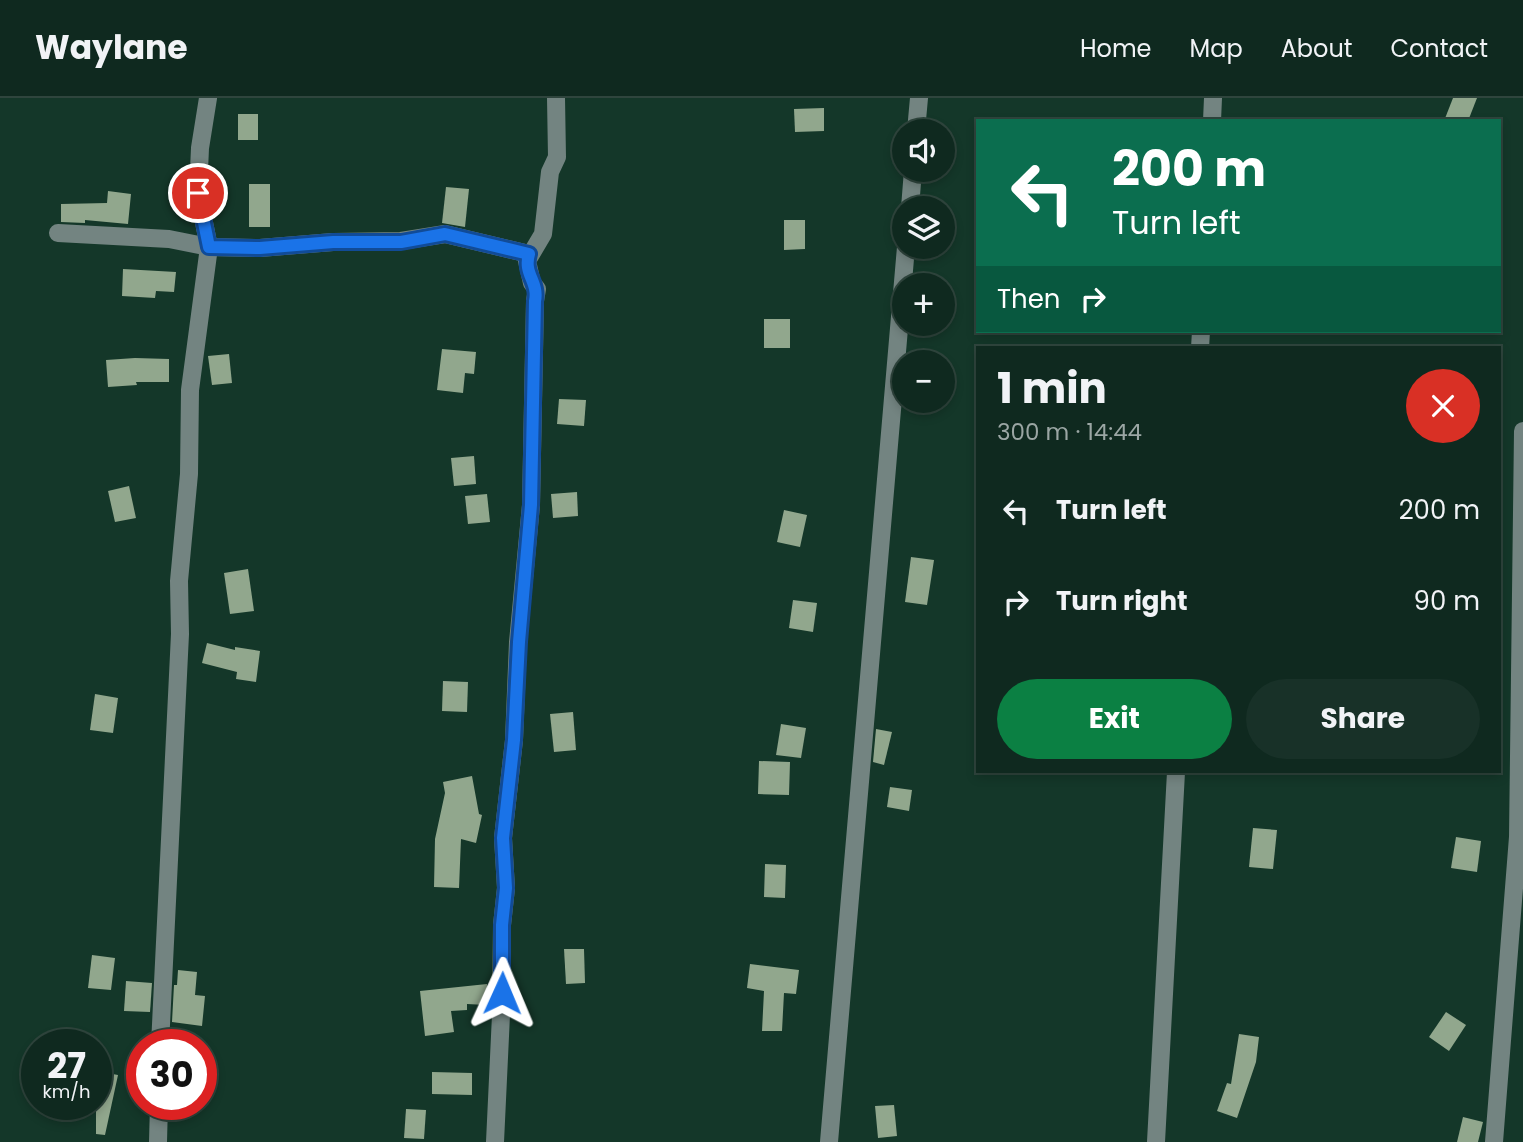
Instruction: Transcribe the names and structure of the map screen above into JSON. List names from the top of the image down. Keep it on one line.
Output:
{"page":{"header":"Waylane","nav":["Home","Map","About","Contact"],"map_buttons":["+","−"],"turn":["200 m","Turn left"],"then":"Then","heading":["1 min","300 m · 14:44"],"list":[{"name":"Turn left","value":"200 m"},{"name":"Turn right","value":"90 m"}],"buttons":["Exit","Share"],"speed":"27 km/h","limit":"30"}}
